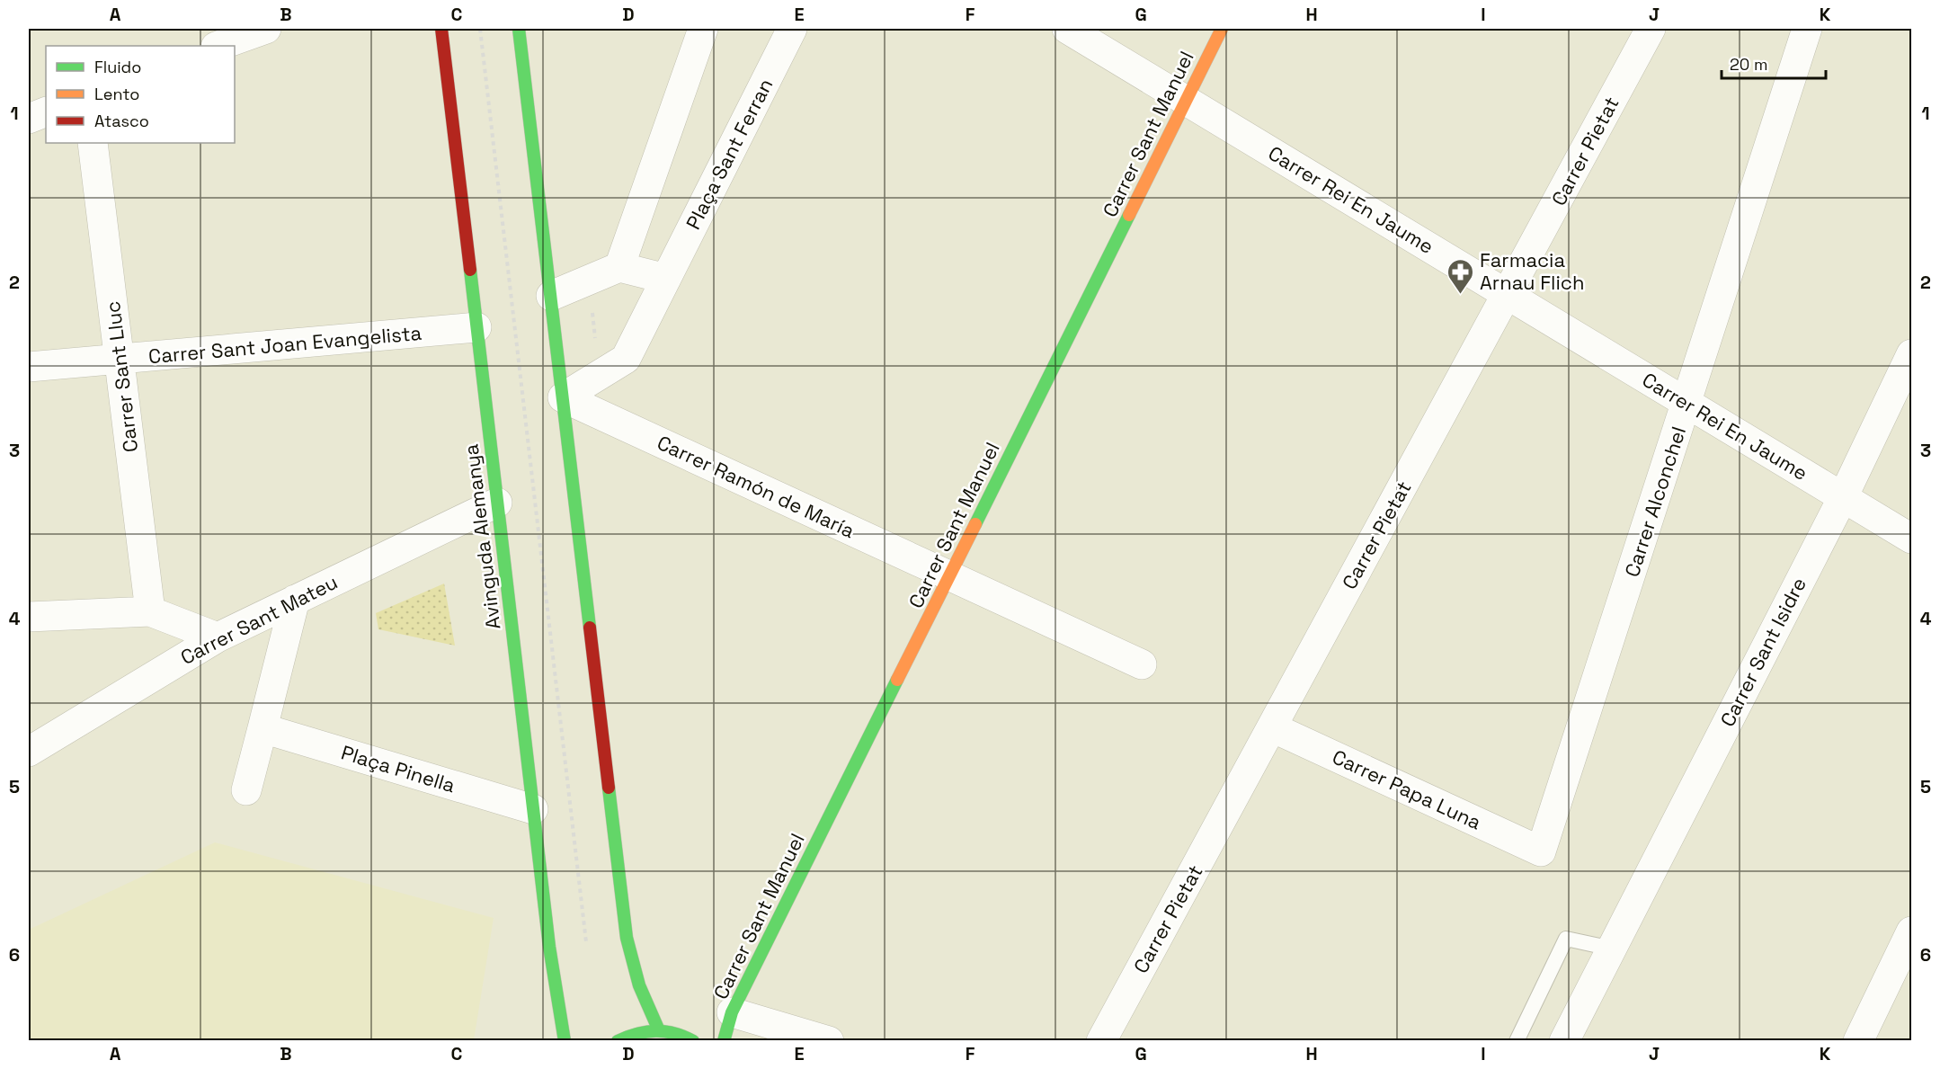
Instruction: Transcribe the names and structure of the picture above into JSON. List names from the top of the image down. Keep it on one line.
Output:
{"streets":{"main road":["Carrer Sant Manuel","Avinguda Alemanya"],"street":["Carrer Pietat","Plaça Sant Ferran","Carrer Rei En Jaume","Carrer Sant Joan Evangelista","Carrer Sant Lluc","Carrer Ramón de María","Carrer Alconchel","Carrer Sant Mateu","Carrer Sant Isidre","Plaça Pinella","Carrer Papa Luna"]},"crossings":[["Carrer Sant Manuel","Carrer Rei En Jaume"],["Carrer Sant Manuel","Carrer Ramón de María"],["Carrer Pietat","Carrer Rei En Jaume"],["Carrer Pietat","Carrer Papa Luna"],["Carrer Rei En Jaume","Carrer Alconchel"],["Carrer Rei En Jaume","Carrer Sant Isidre"],["Carrer Sant Joan Evangelista","Carrer Sant Lluc"],["Carrer Sant Joan Evangelista","Avinguda Alemanya"],["Carrer Alconchel","Carrer Papa Luna"],["Avinguda Alemanya","Carrer Sant Mateu"],["Avinguda Alemanya","Plaça Pinella"]],"places":{"pharmacy":["Farmacia Arnau Flich"]},"legend":["Fluido","Lento","Atasco"],"scale_bar":"20 m","grid":{"columns":["A","B","C","D","E","F","G","H","I","J","K"],"rows":["1","2","3","4","5","6"]}}
